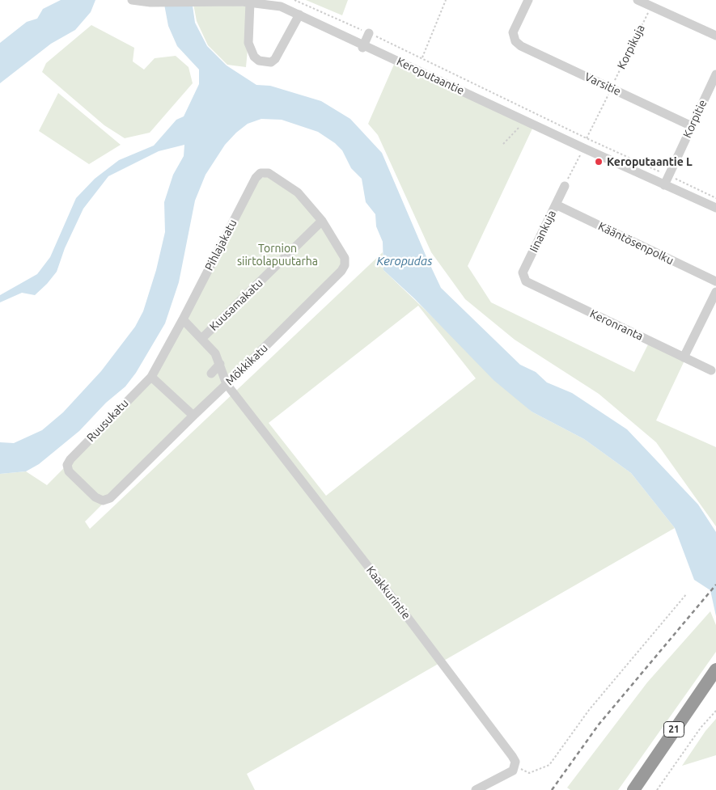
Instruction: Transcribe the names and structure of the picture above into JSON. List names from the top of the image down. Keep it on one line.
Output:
{"streets":{"highway":["21"],"street":["Keroputaantie","Varsitie","Korpitie","Iinankuja","Kääntösenpolku","Pihlajakatu","Kuusamakatu","Keronranta","Mökkikatu","Ruusukatu","Kaakkurintie"],"path":["Korpikuja"]},"crossings":[["Korpikuja","Keroputaantie"],["Korpikuja","Varsitie"],["Korpikuja","Iinankuja"],["Keroputaantie","Korpitie"],["Varsitie","Korpitie"],["Iinankuja","Kääntösenpolku"],["Iinankuja","Keronranta"],["Pihlajakatu","Kuusamakatu"],["Pihlajakatu","Mökkikatu"],["Kuusamakatu","Mökkikatu"],["Mökkikatu","Ruusukatu"],["Mökkikatu","Kaakkurintie"]],"water":["Keropudas"],"parks":["Tornion siirtolapuutarha"],"places":["Keroputaantie L"]}
